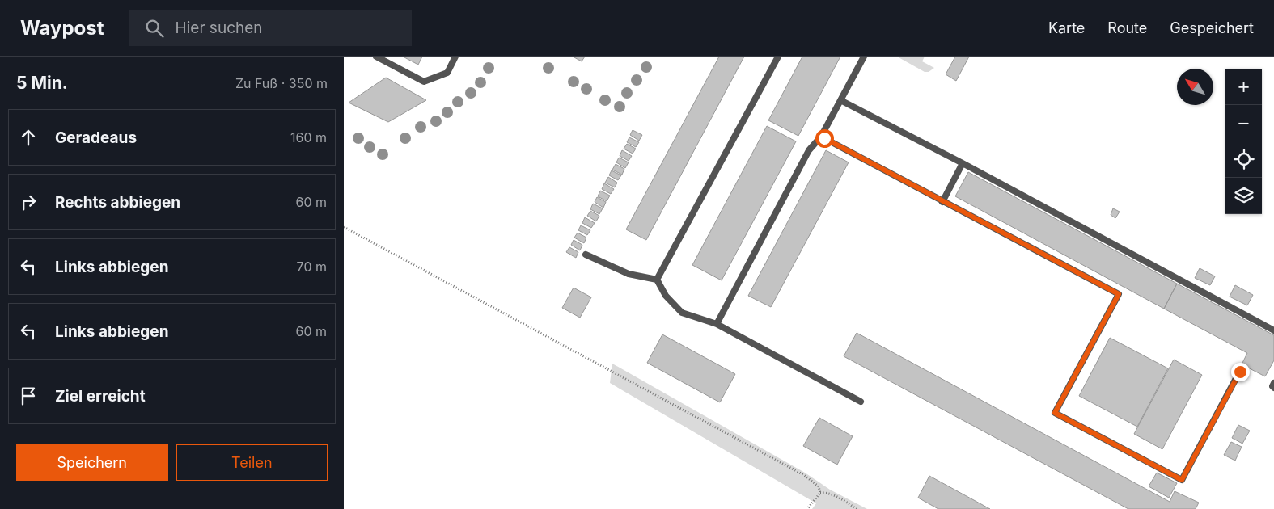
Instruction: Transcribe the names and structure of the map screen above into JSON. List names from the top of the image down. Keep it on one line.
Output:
{"north":"top left","page":{"header":"Waypost","search":"Hier suchen","nav":["Karte","Route","Gespeichert"],"heading":["5 Min.","Zu Fuß · 350 m"],"map_buttons":["+","−"],"list":[["Geradeaus","160 m"],["Rechts abbiegen","60 m"],["Links abbiegen","70 m"],["Links abbiegen","60 m"],"Ziel erreicht"],"buttons":["Speichern","Teilen"]}}
